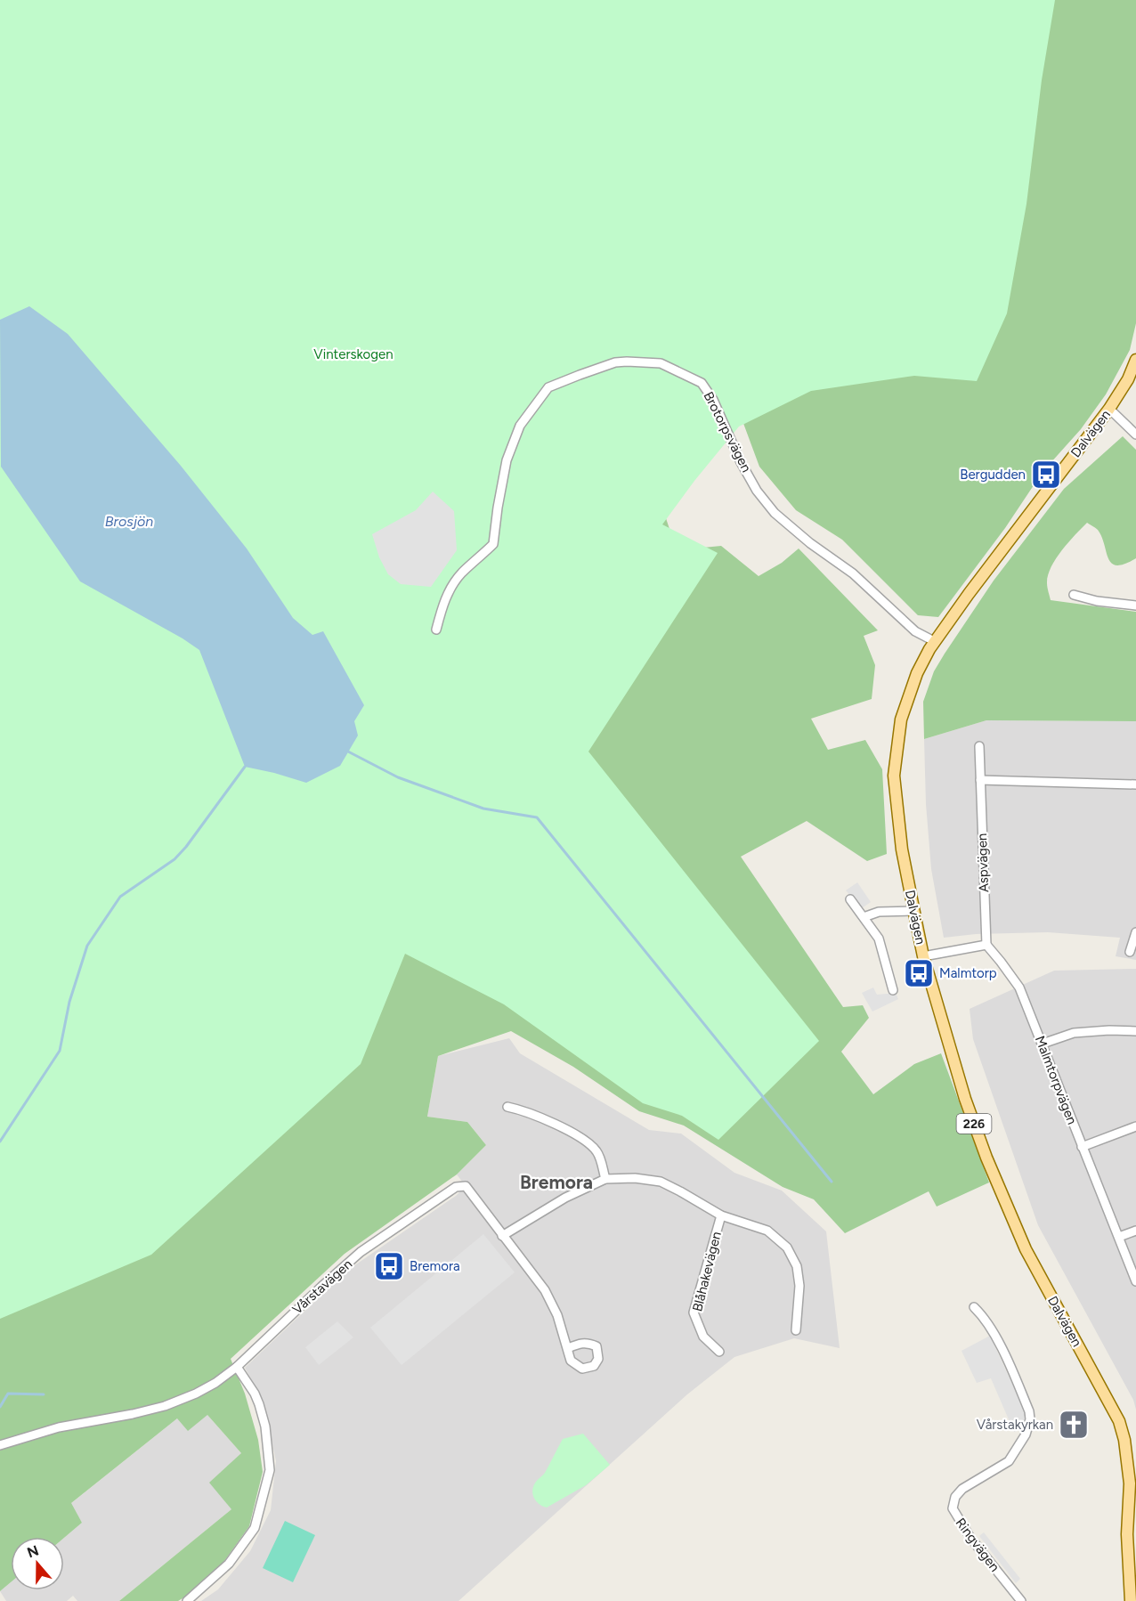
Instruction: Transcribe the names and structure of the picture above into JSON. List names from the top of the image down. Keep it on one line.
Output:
{"streets":{"main road":["Dalvägen","226"],"street":["Brotorpsvägen","Aspvägen","Malmtorpvägen","Blåhakevägen","Vårstavägen","Ringvägen"]},"crossings":[["Brotorpsvägen","Dalvägen"],["Aspvägen","Malmtorpvägen"]],"districts":["Bremora"],"water":["Brosjön"],"parks":["Vinterskogen"],"places":{"bus stop":["Bergudden","Malmtorp","Bremora"],"church":["Vårstakyrkan"]},"north":"top"}
